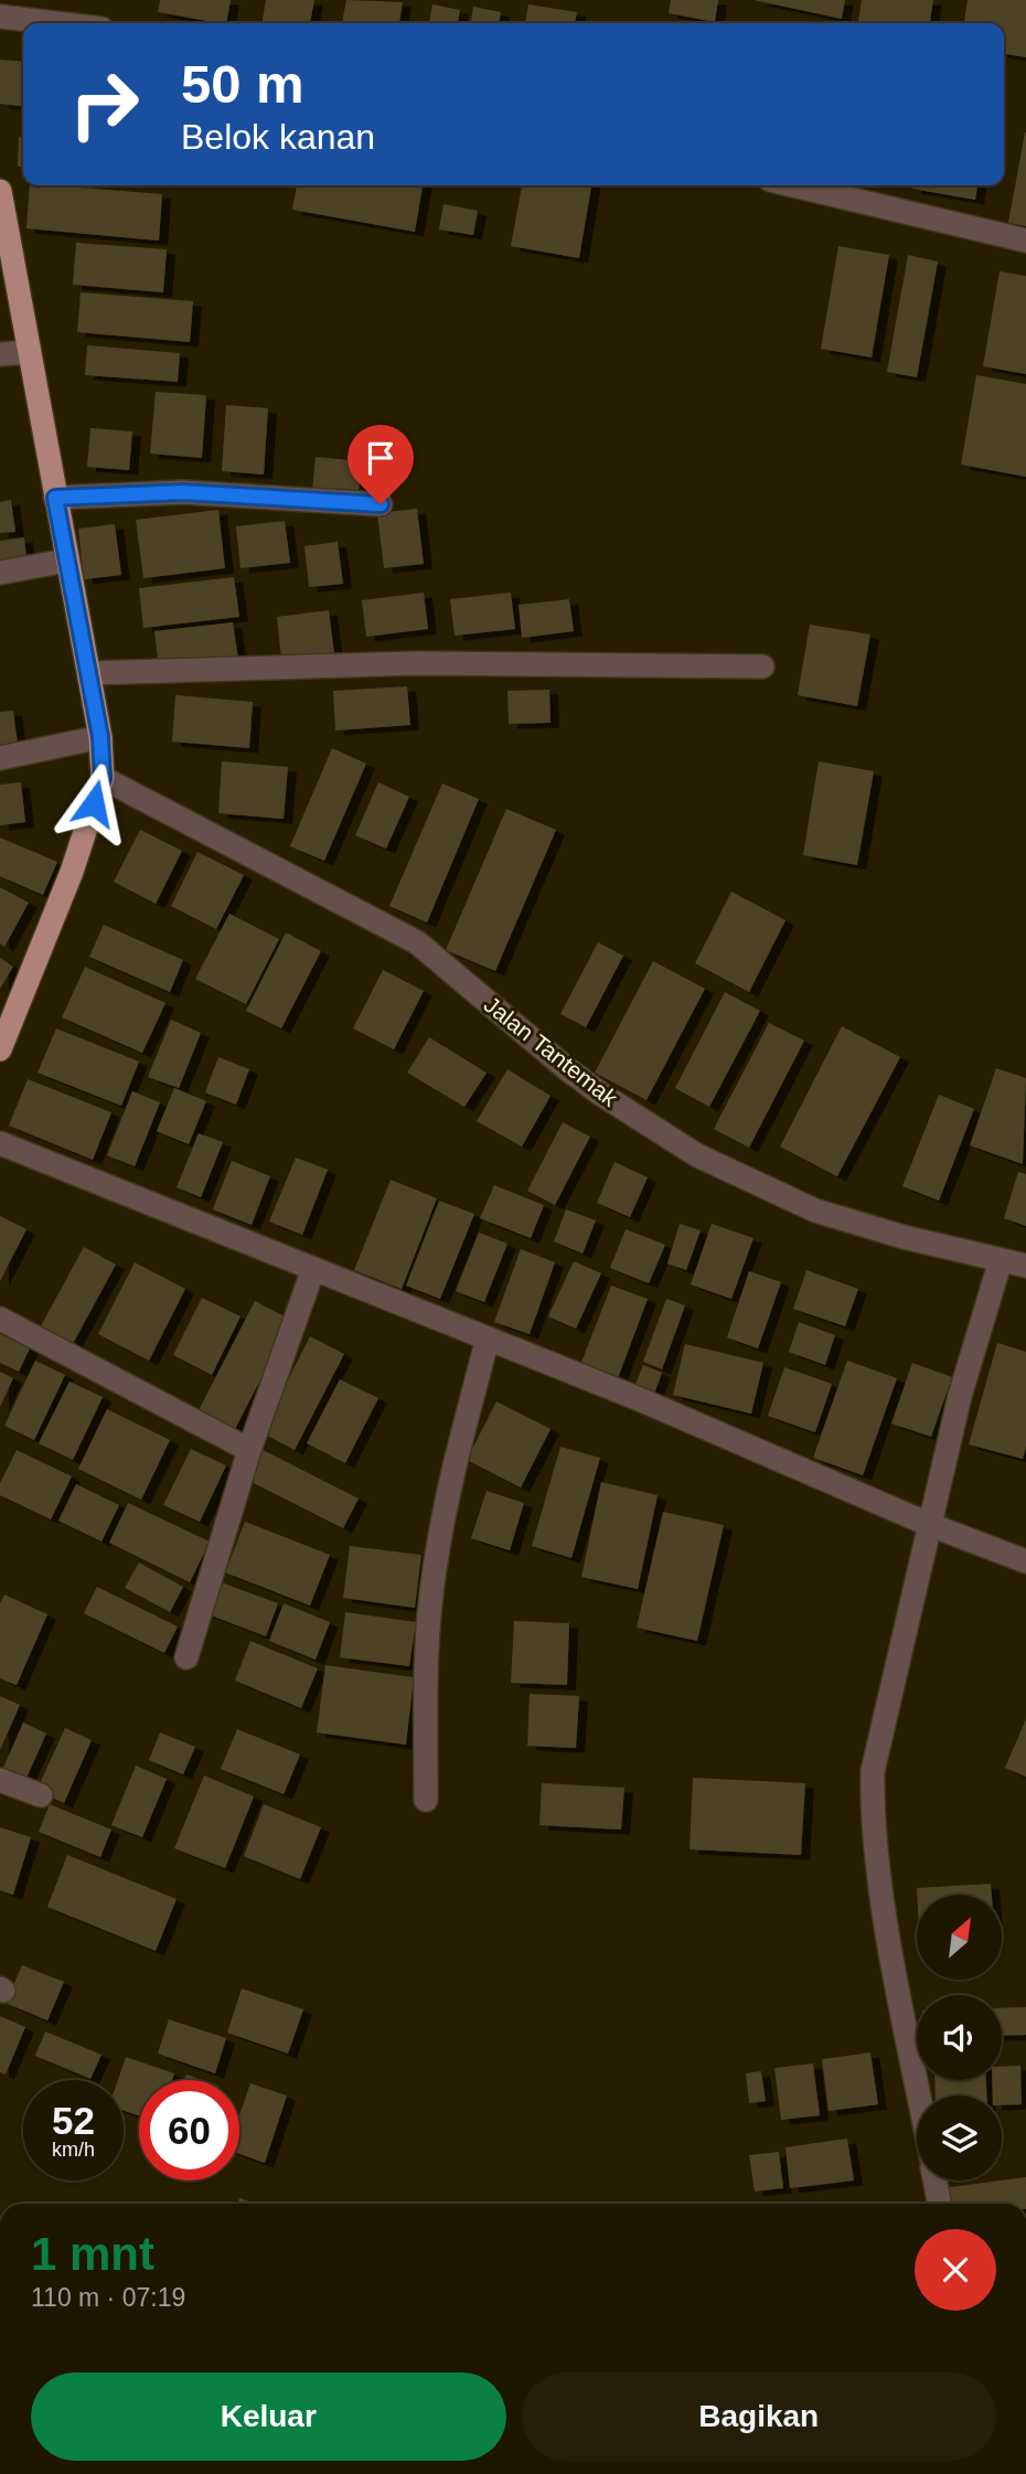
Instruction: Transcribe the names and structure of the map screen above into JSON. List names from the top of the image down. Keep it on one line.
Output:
{"streets":{"street":["Jalan Tantemak"]},"north":"top right","page":{"turn":["50 m","Belok kanan"],"speed":"52 km/h","limit":"60","heading":["1 mnt","110 m · 07:19"],"buttons":["Keluar","Bagikan"]}}
